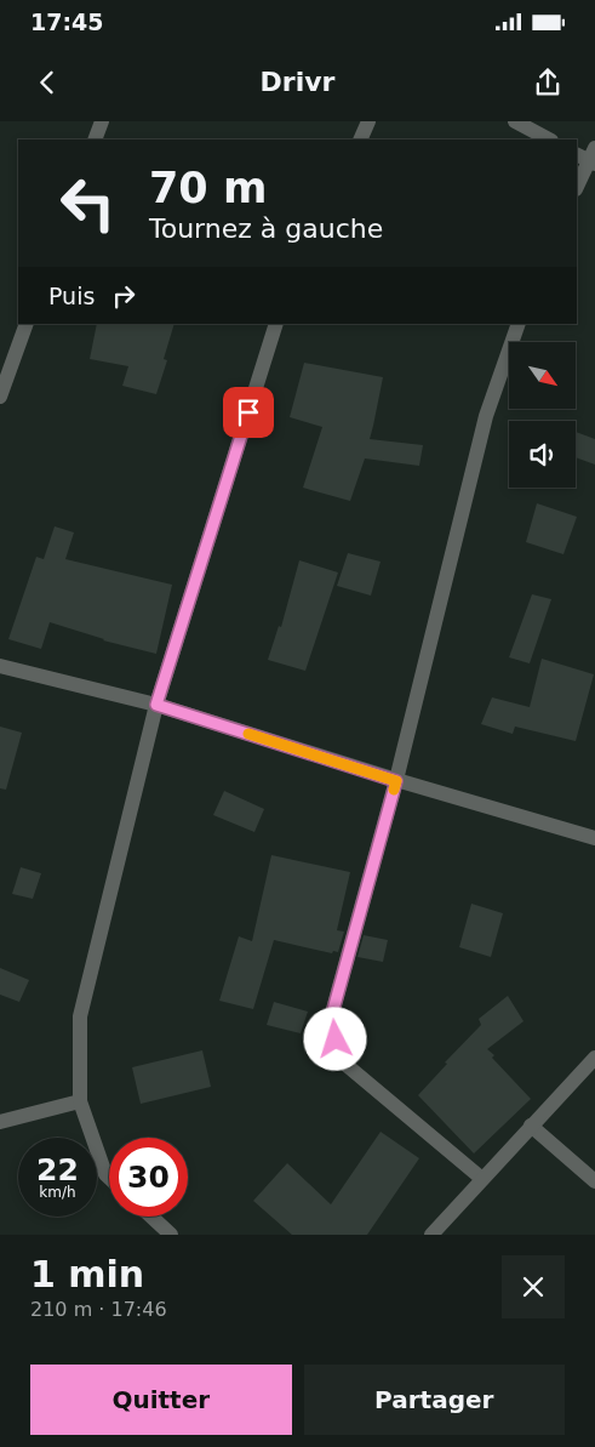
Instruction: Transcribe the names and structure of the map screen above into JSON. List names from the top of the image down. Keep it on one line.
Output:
{"north":"bottom right","page":{"status":"17:45","header":"Drivr","turn":["70 m","Tournez à gauche"],"then":"Puis","speed":"22 km/h","limit":"30","heading":["1 min","210 m · 17:46"],"buttons":["Quitter","Partager"]}}
